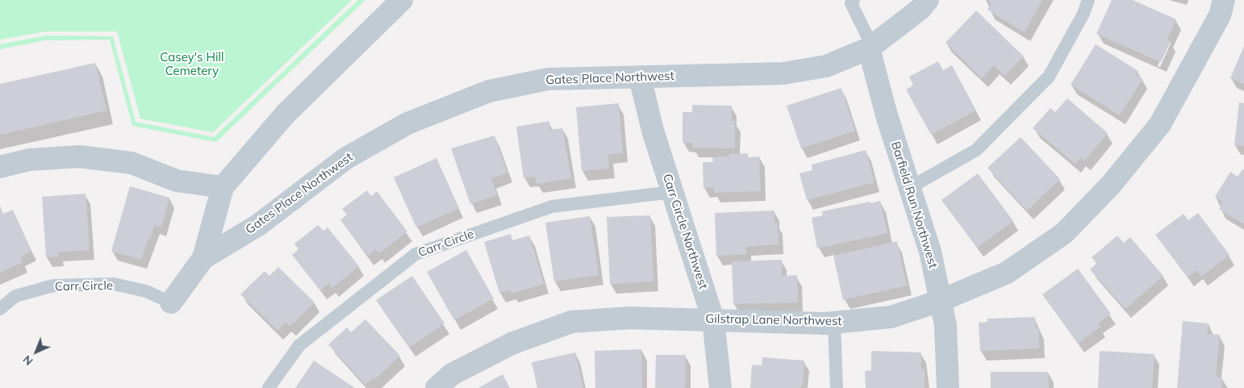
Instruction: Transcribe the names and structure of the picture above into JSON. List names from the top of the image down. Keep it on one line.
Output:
{"streets":{"street":["Gates Place Northwest","Barfield Run Northwest","Carr Circle Northwest","Gilstrap Lane Northwest"],"lane":["Carr Circle"]},"crossings":[["Gates Place Northwest","Barfield Run Northwest"],["Gates Place Northwest","Carr Circle Northwest"],["Gates Place Northwest","Carr Circle"],["Barfield Run Northwest","Gilstrap Lane Northwest"],["Carr Circle Northwest","Carr Circle"],["Carr Circle Northwest","Gilstrap Lane Northwest"]],"parks":["Casey's Hill Cemetery"],"north":"bottom left"}
